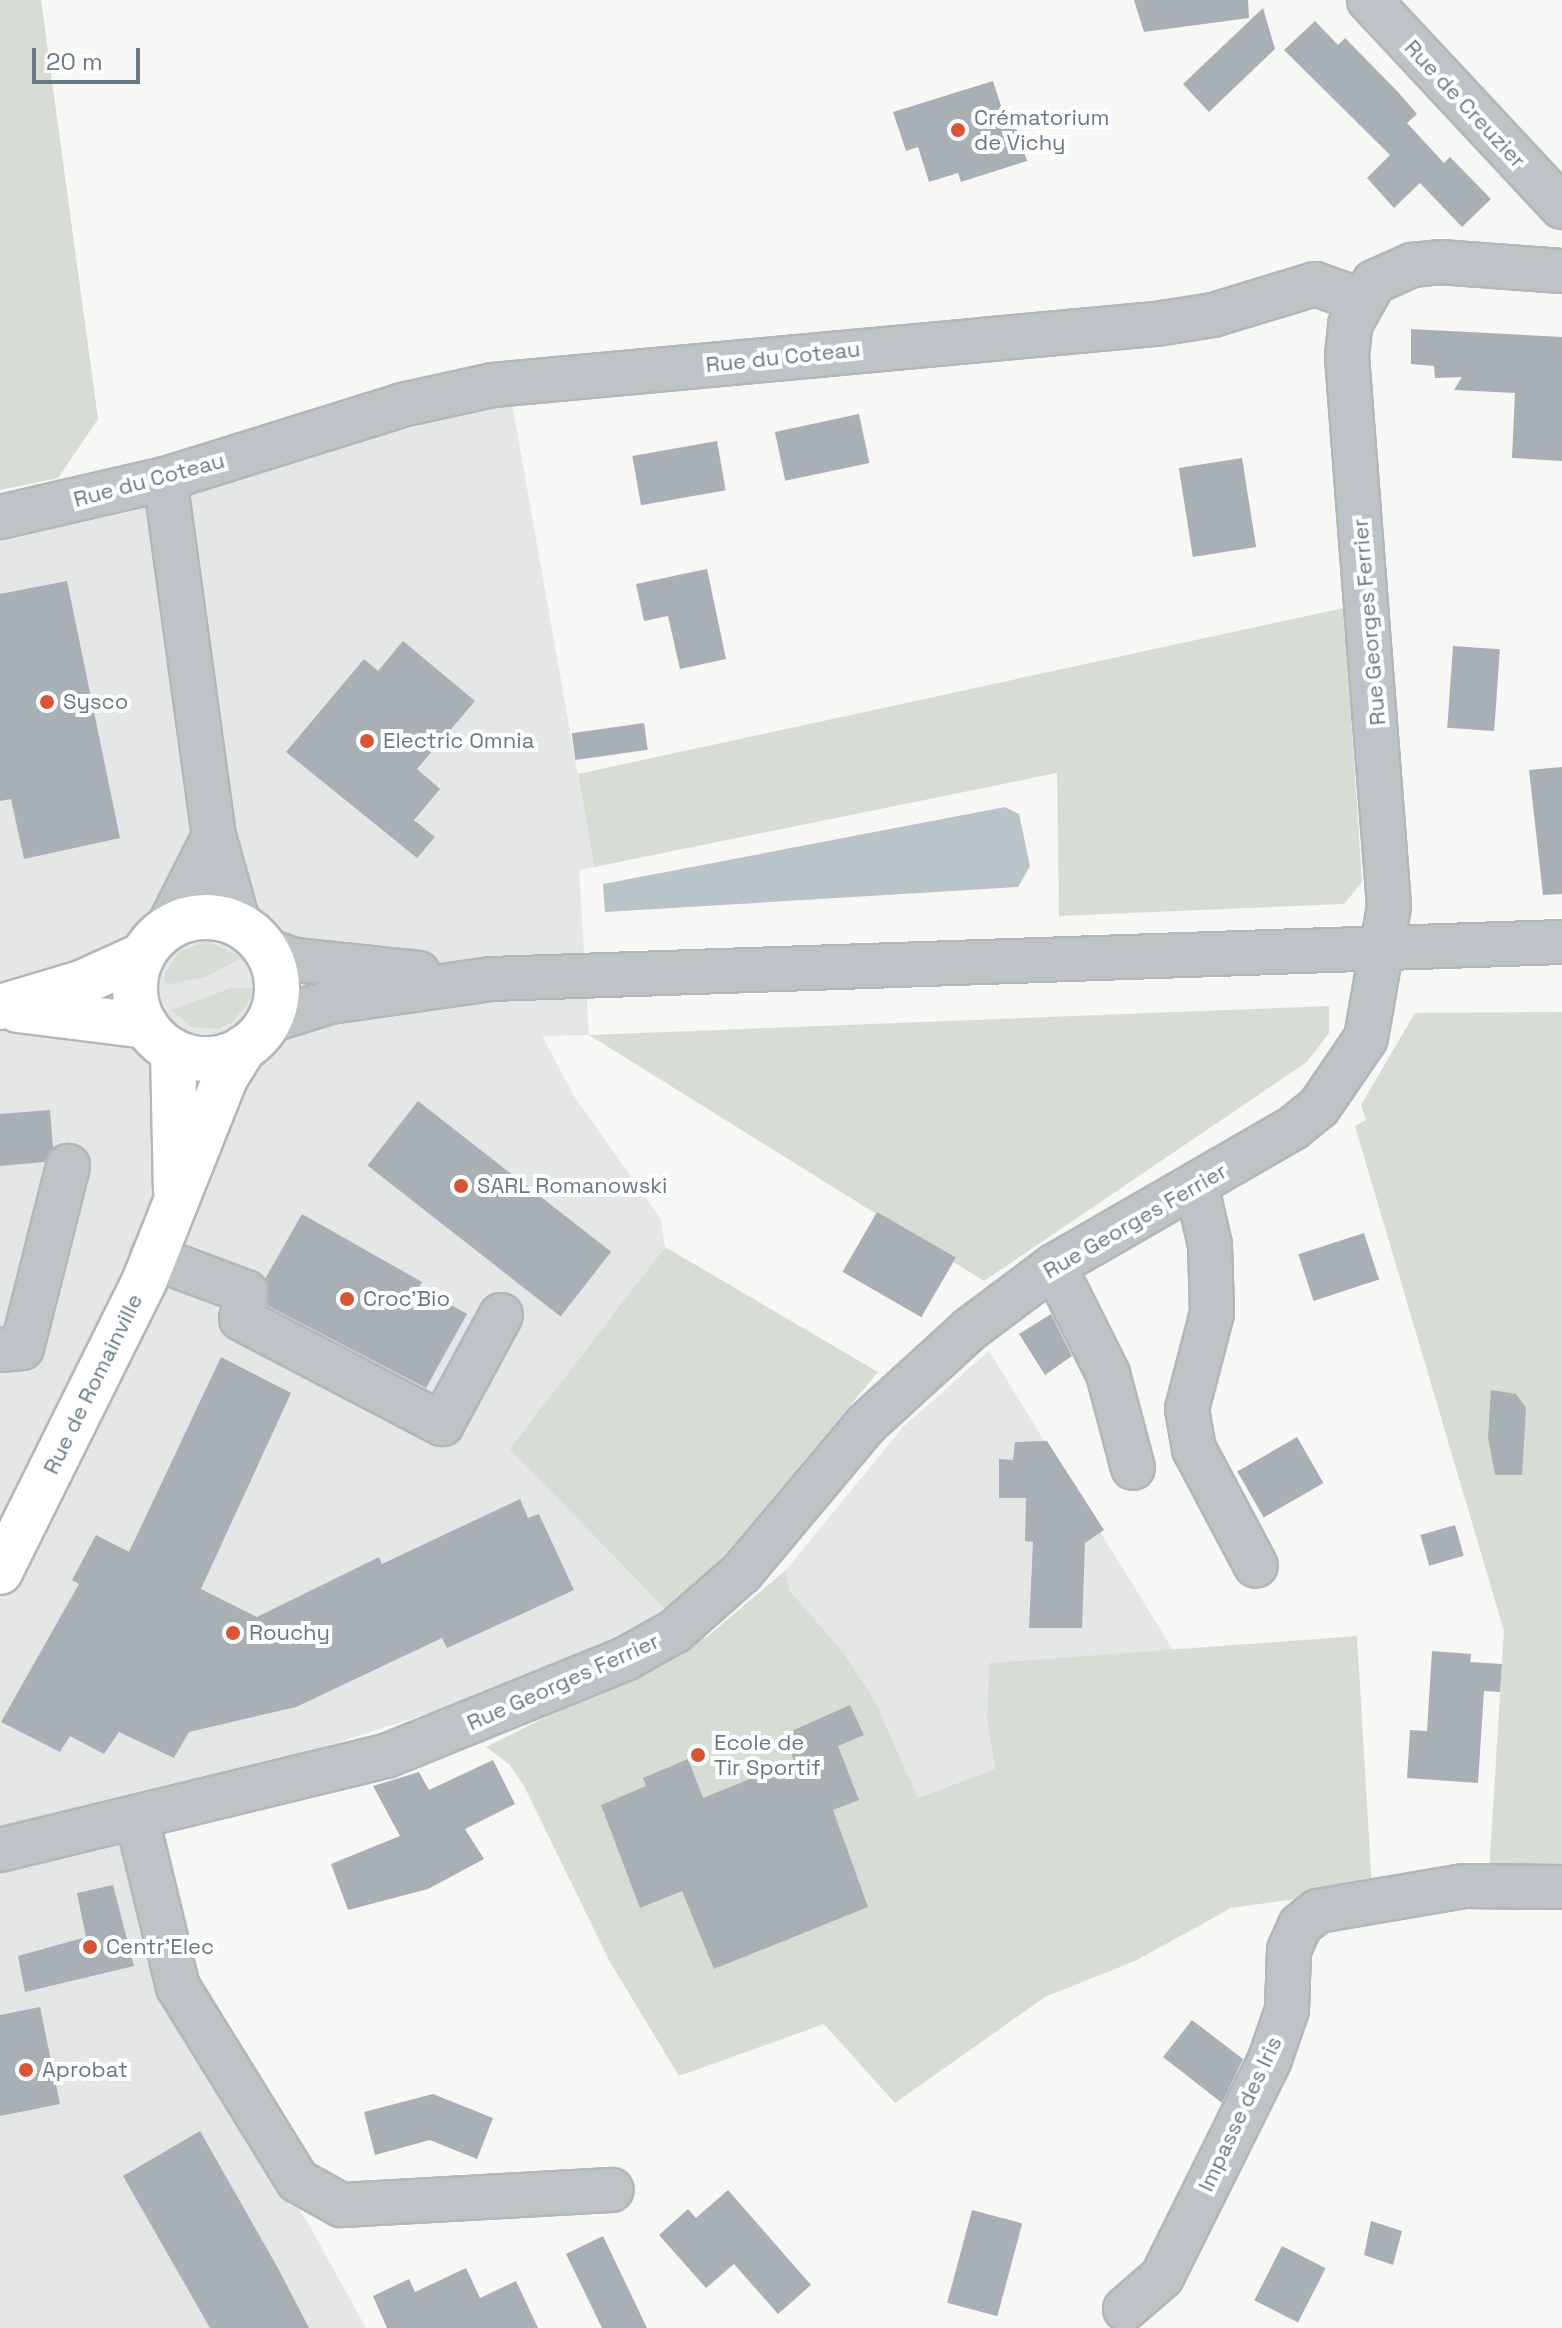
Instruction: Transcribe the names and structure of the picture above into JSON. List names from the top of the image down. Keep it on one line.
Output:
{"streets":{"main road":["Rue de Romainville"],"street":["Rue de Creuzier","Rue du Coteau","Rue Georges Ferrier","Impasse des Iris"]},"crossings":[["Rue du Coteau","Rue Georges Ferrier"]],"places":["Crématorium de Vichy","Sysco","Electric Omnia","SARL Romanowski","Croc'Bio","Rouchy","Ecole de Tir Sportif","Centr'Elec","Aprobat"],"scale_bar":"20 m"}
